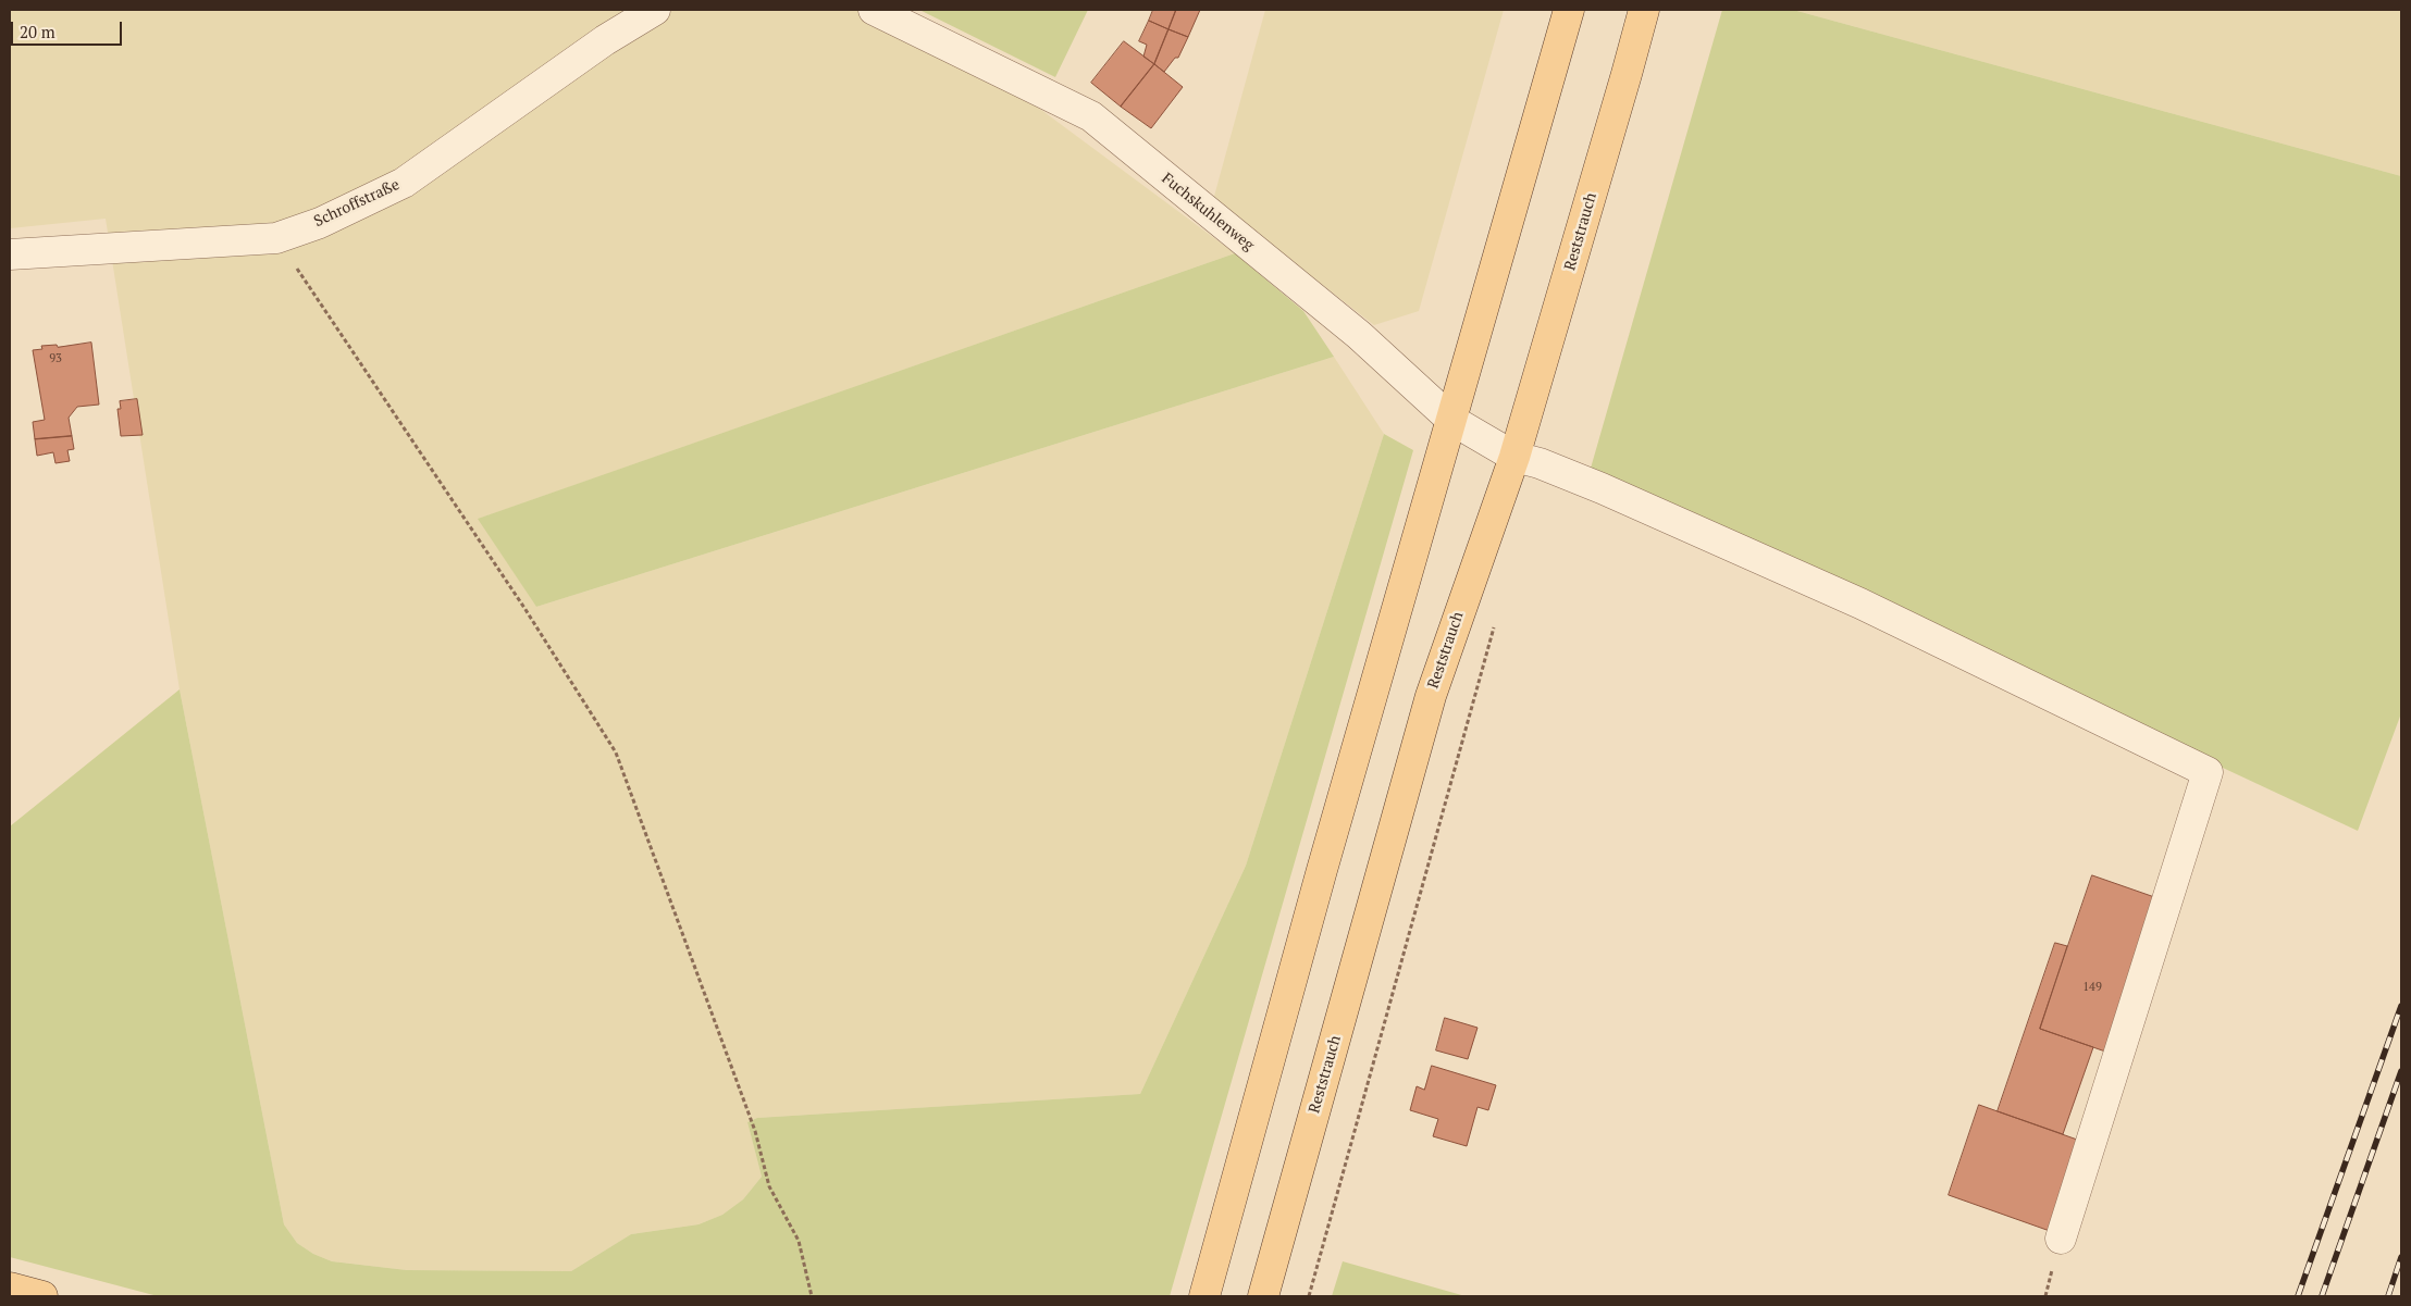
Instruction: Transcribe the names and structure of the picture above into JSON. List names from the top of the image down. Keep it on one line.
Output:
{"streets":{"main road":["Reststrauch"],"street":["Schroffstraße","Fuchskuhlenweg"]},"crossings":[["Fuchskuhlenweg","Reststrauch"]],"house_numbers":["93","149"],"scale_bar":"20 m"}
